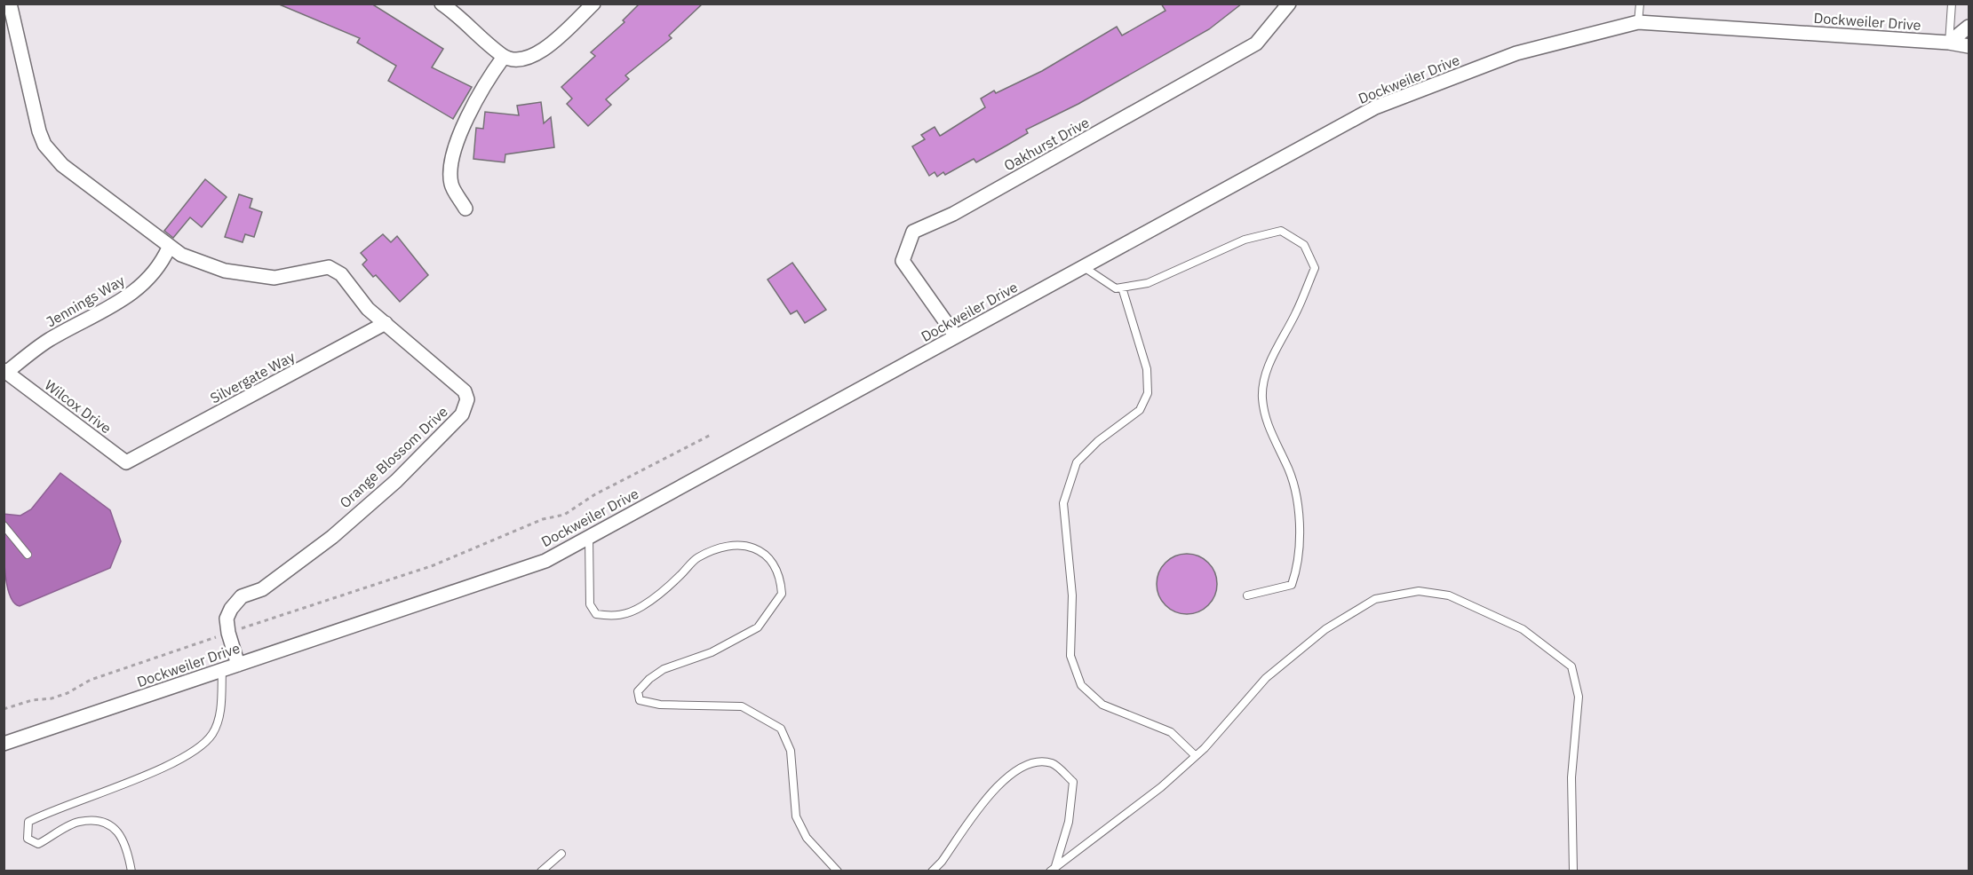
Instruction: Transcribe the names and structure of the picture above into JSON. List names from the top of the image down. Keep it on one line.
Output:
{"streets":{"street":["Dockweiler Drive","Oakhurst Drive","Jennings Way","Silvergate Way","Wilcox Drive","Orange Blossom Drive"]},"crossings":[["Dockweiler Drive","Oakhurst Drive"],["Dockweiler Drive","Orange Blossom Drive"],["Jennings Way","Wilcox Drive"],["Jennings Way","Orange Blossom Drive"],["Silvergate Way","Wilcox Drive"],["Silvergate Way","Orange Blossom Drive"]]}
